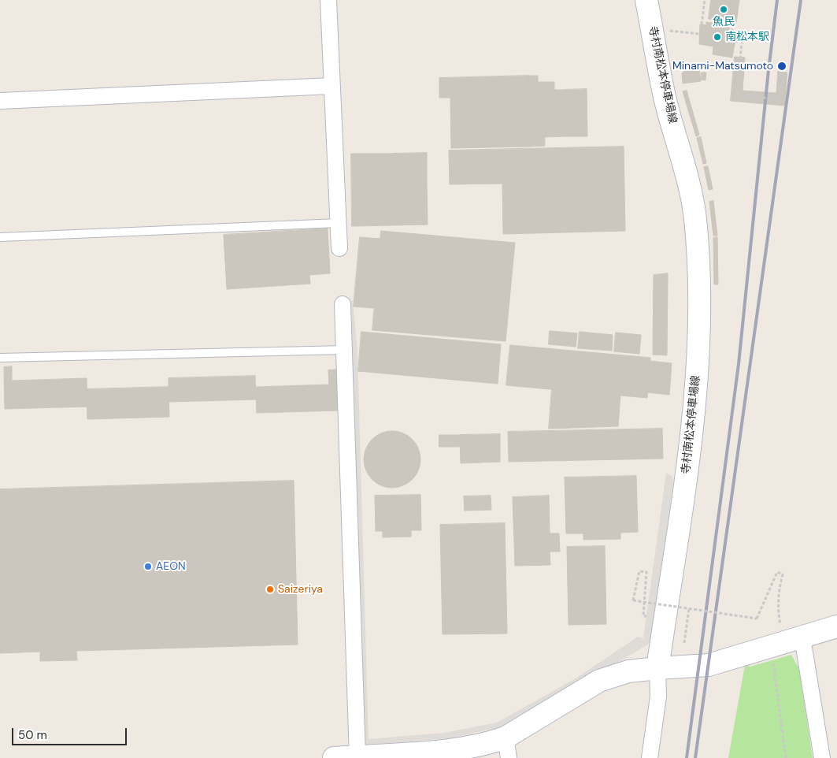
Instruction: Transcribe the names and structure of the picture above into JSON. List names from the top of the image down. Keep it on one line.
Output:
{"streets":{"main road":["寺村南松本停車場線"]},"places":["魚民","南松本駅","Minami-Matsumoto","AEON","Saizeriya"],"scale_bar":"50 m"}
